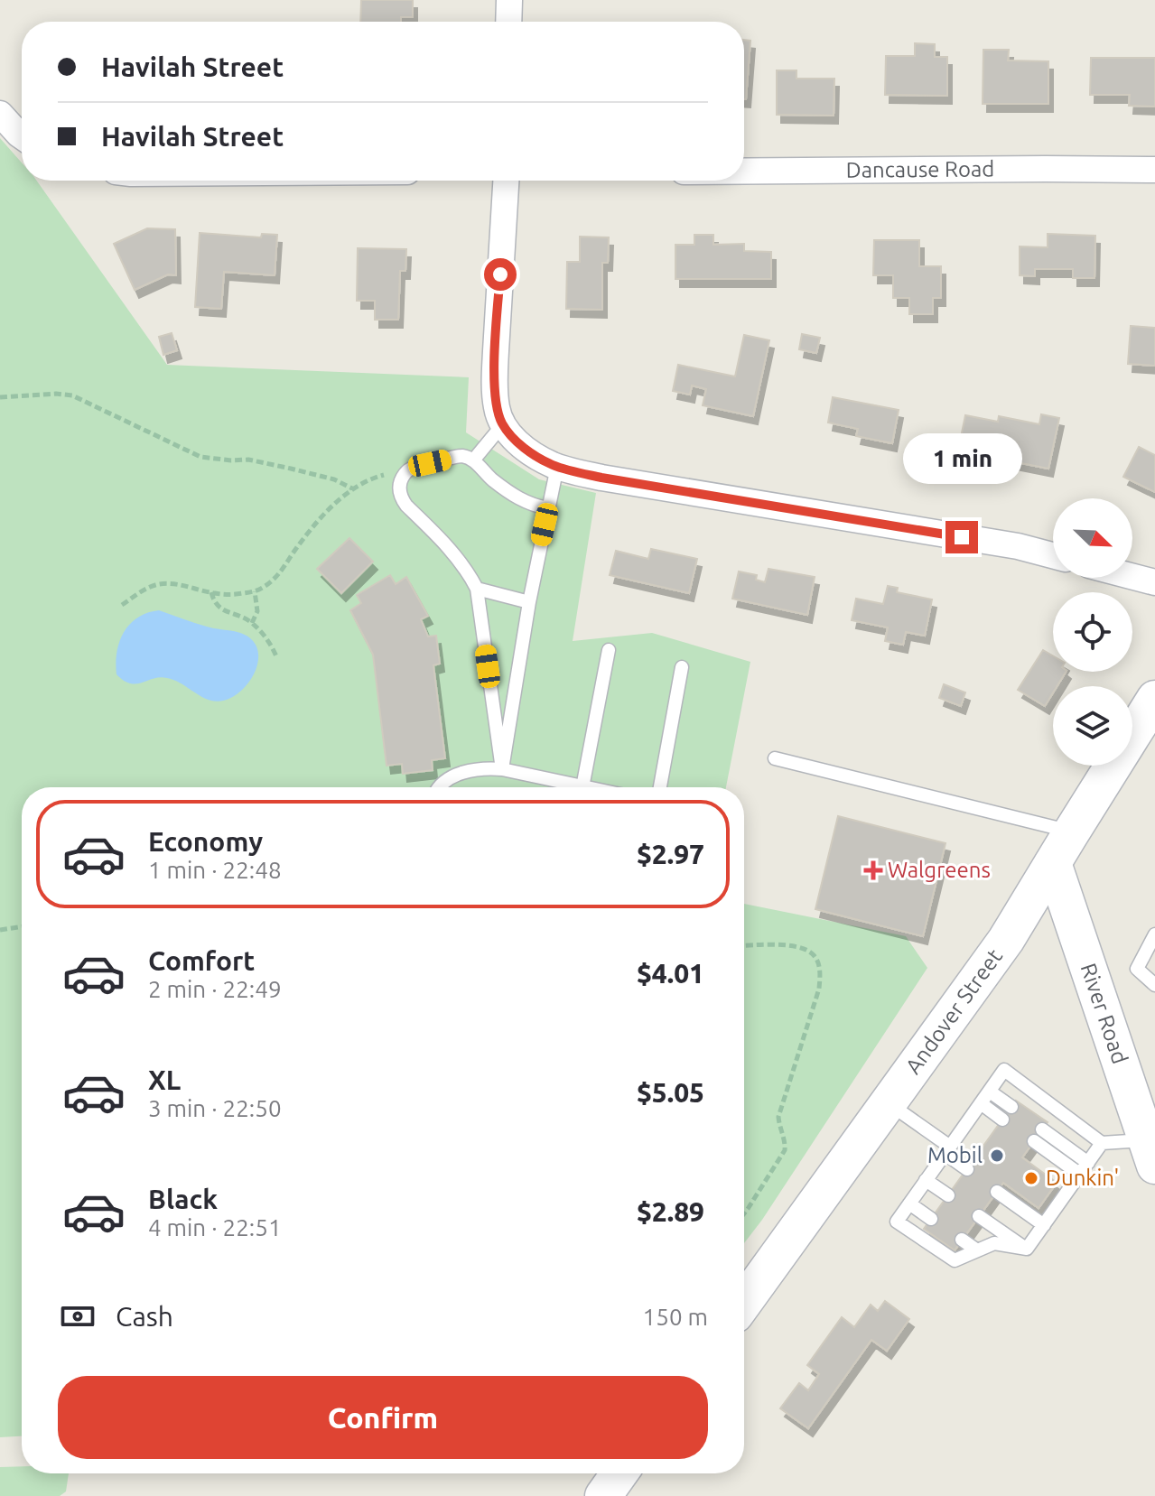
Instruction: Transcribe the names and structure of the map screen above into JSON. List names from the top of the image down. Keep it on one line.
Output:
{"streets":{"main road":["Andover Street","River Road"],"street":["Dancause Road"]},"crossings":[["Andover Street","River Road"]],"places":{"health":["Walgreens"],"other":["Mobil","Dunkin'"]},"north":"bottom right","page":{"banner":["Havilah Street","Havilah Street"],"bubble":"1 min","list":[{"name":"Economy","note":"1 min · 22:48","value":"$2.97"},{"name":"Comfort","note":"2 min · 22:49","value":"$4.01"},{"name":"XL","note":"3 min · 22:50","value":"$5.05"},{"name":"Black","note":"4 min · 22:51","value":"$2.89"}],"pay":["Cash","150 m"],"buttons":"Confirm"}}
